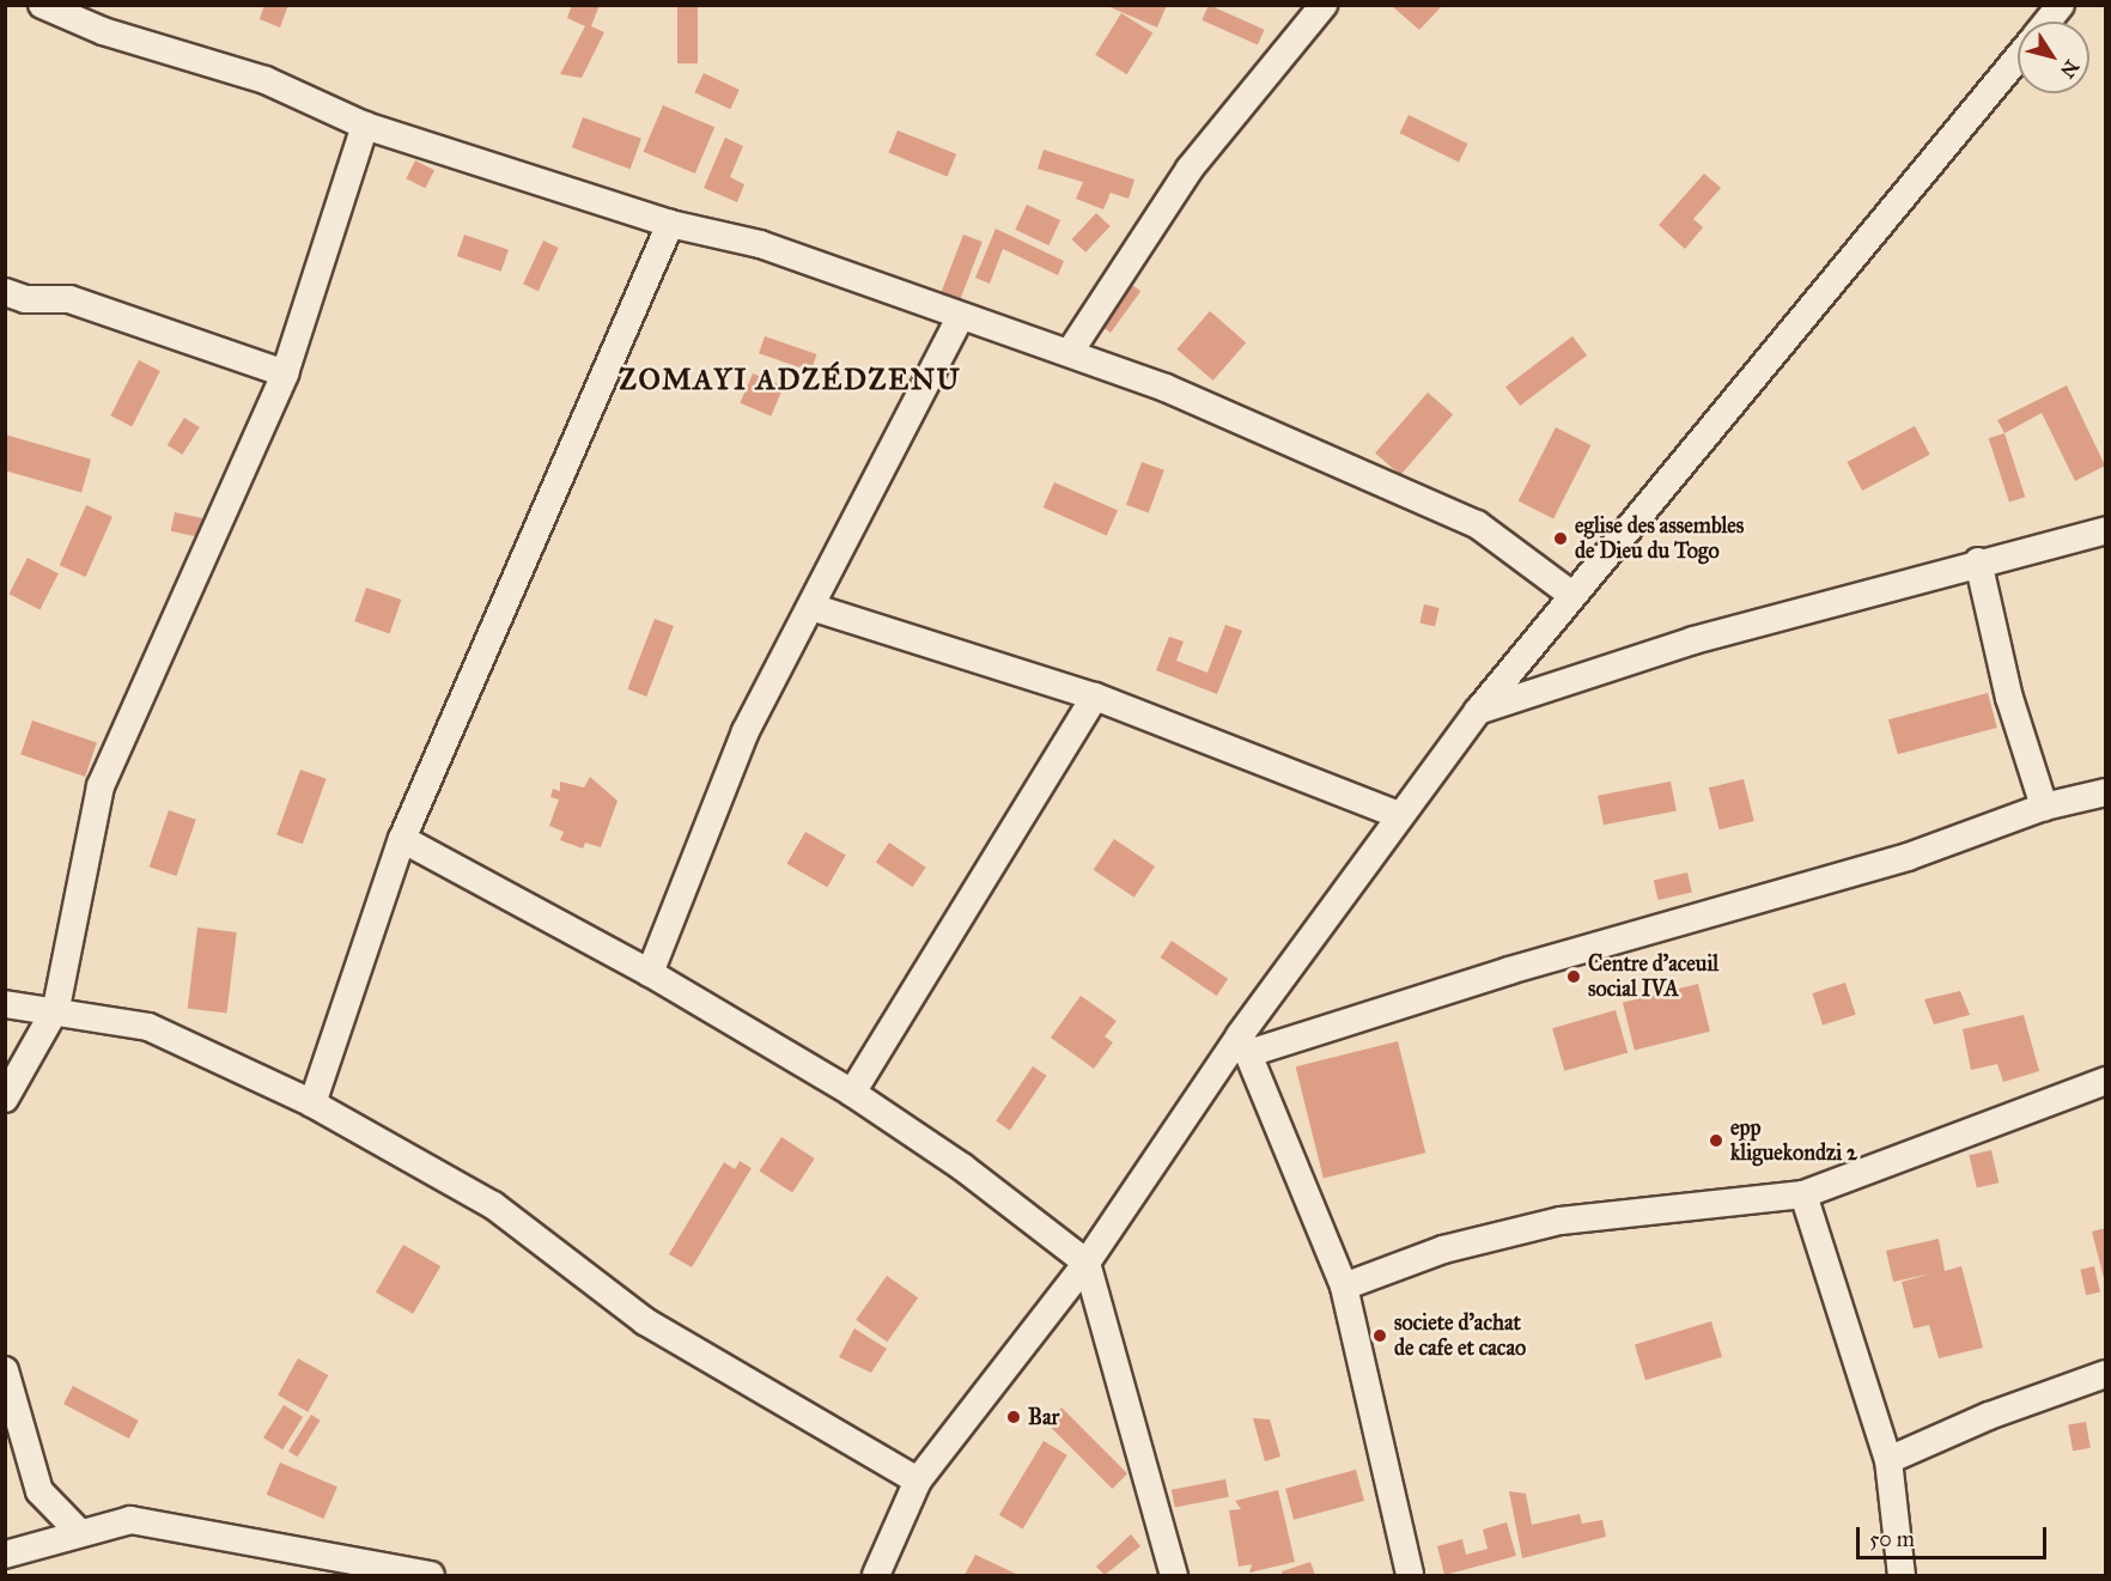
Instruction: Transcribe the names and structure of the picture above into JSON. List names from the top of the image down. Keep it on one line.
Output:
{"districts":["ZOMAYI ADZÉDZENU"],"places":["eglise des assembles de Dieu du Togo","Centre d'aceuil social IVA","epp kliguekondzi 2","societe d'achat de cafe et cacao","Bar"],"scale_bar":"50 m","north":"bottom right"}
